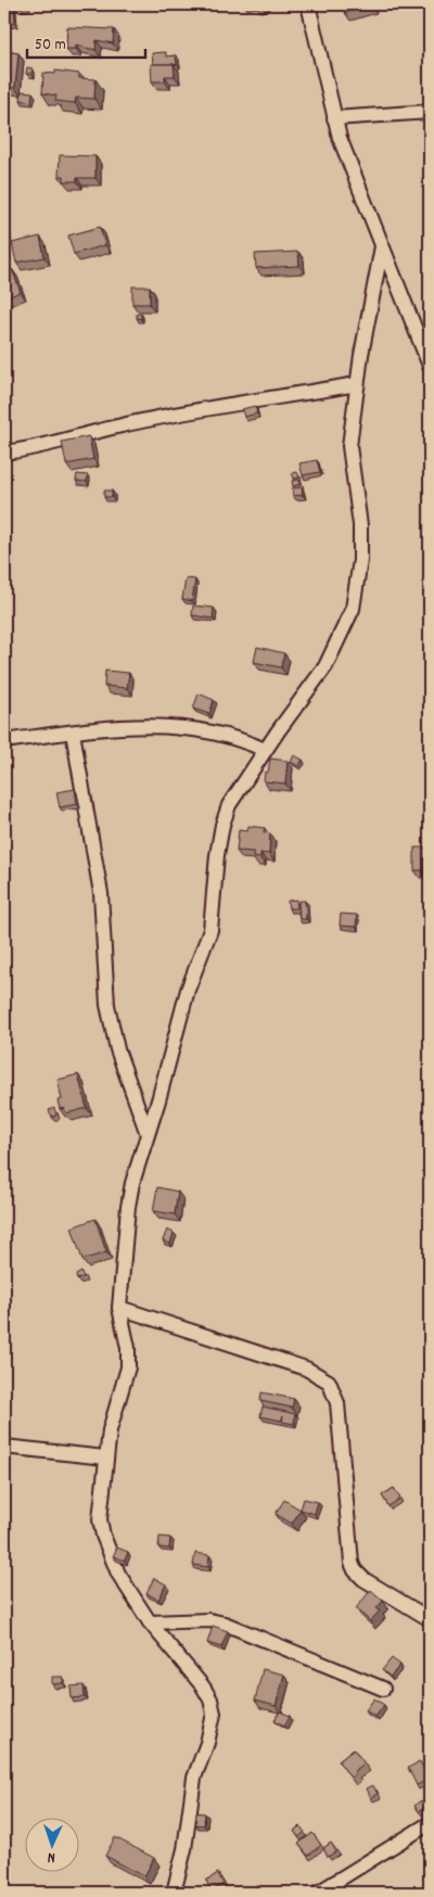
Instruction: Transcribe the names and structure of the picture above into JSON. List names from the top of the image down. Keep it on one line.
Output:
{"scale_bar":"50 m","north":"bottom"}
